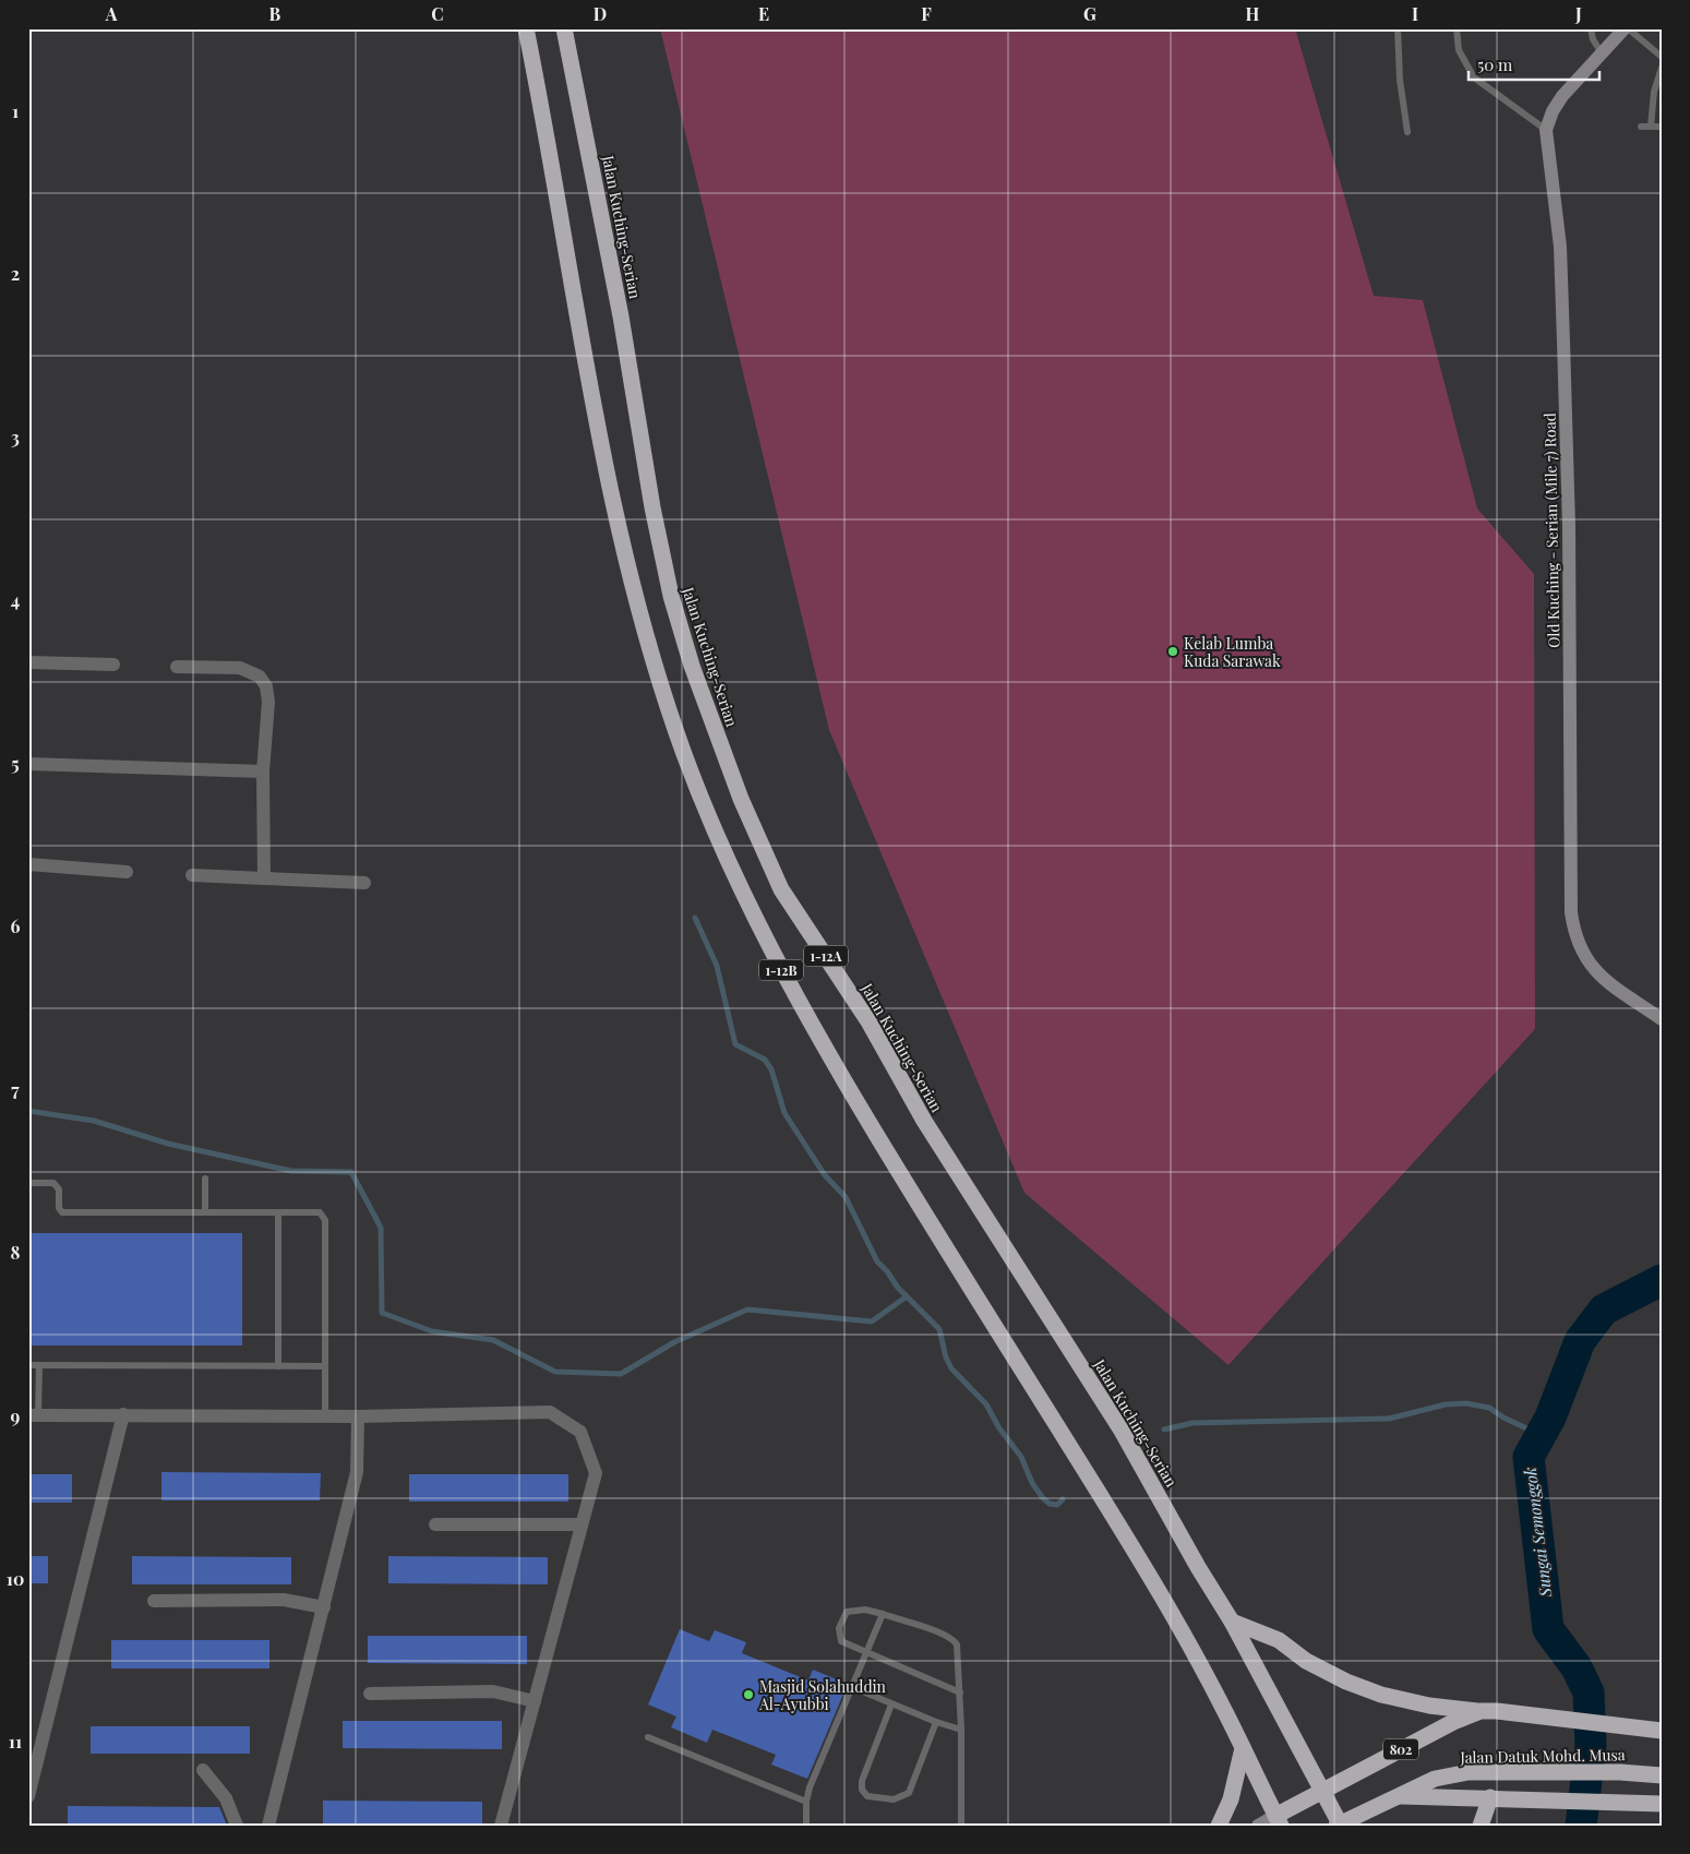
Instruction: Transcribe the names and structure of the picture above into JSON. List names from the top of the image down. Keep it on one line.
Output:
{"streets":{"highway":["Jalan Kuching-Serian","1-12A","1-12B","802","Jalan Datuk Mohd. Musa"],"street":["Old Kuching - Serian (Mile 7) Road"]},"crossings":[["Jalan Kuching-Serian","Jalan Datuk Mohd. Musa"],["1-12B","Jalan Datuk Mohd. Musa"]],"water":["Sungai Semonggok"],"places":["Kelab Lumba Kuda Sarawak","Masjid Solahuddin Al-Ayubbi"],"scale_bar":"50 m","grid":{"columns":["A","B","C","D","E","F","G","H","I","J"],"rows":["1","2","3","4","5","6","7","8","9","10","11"]}}
